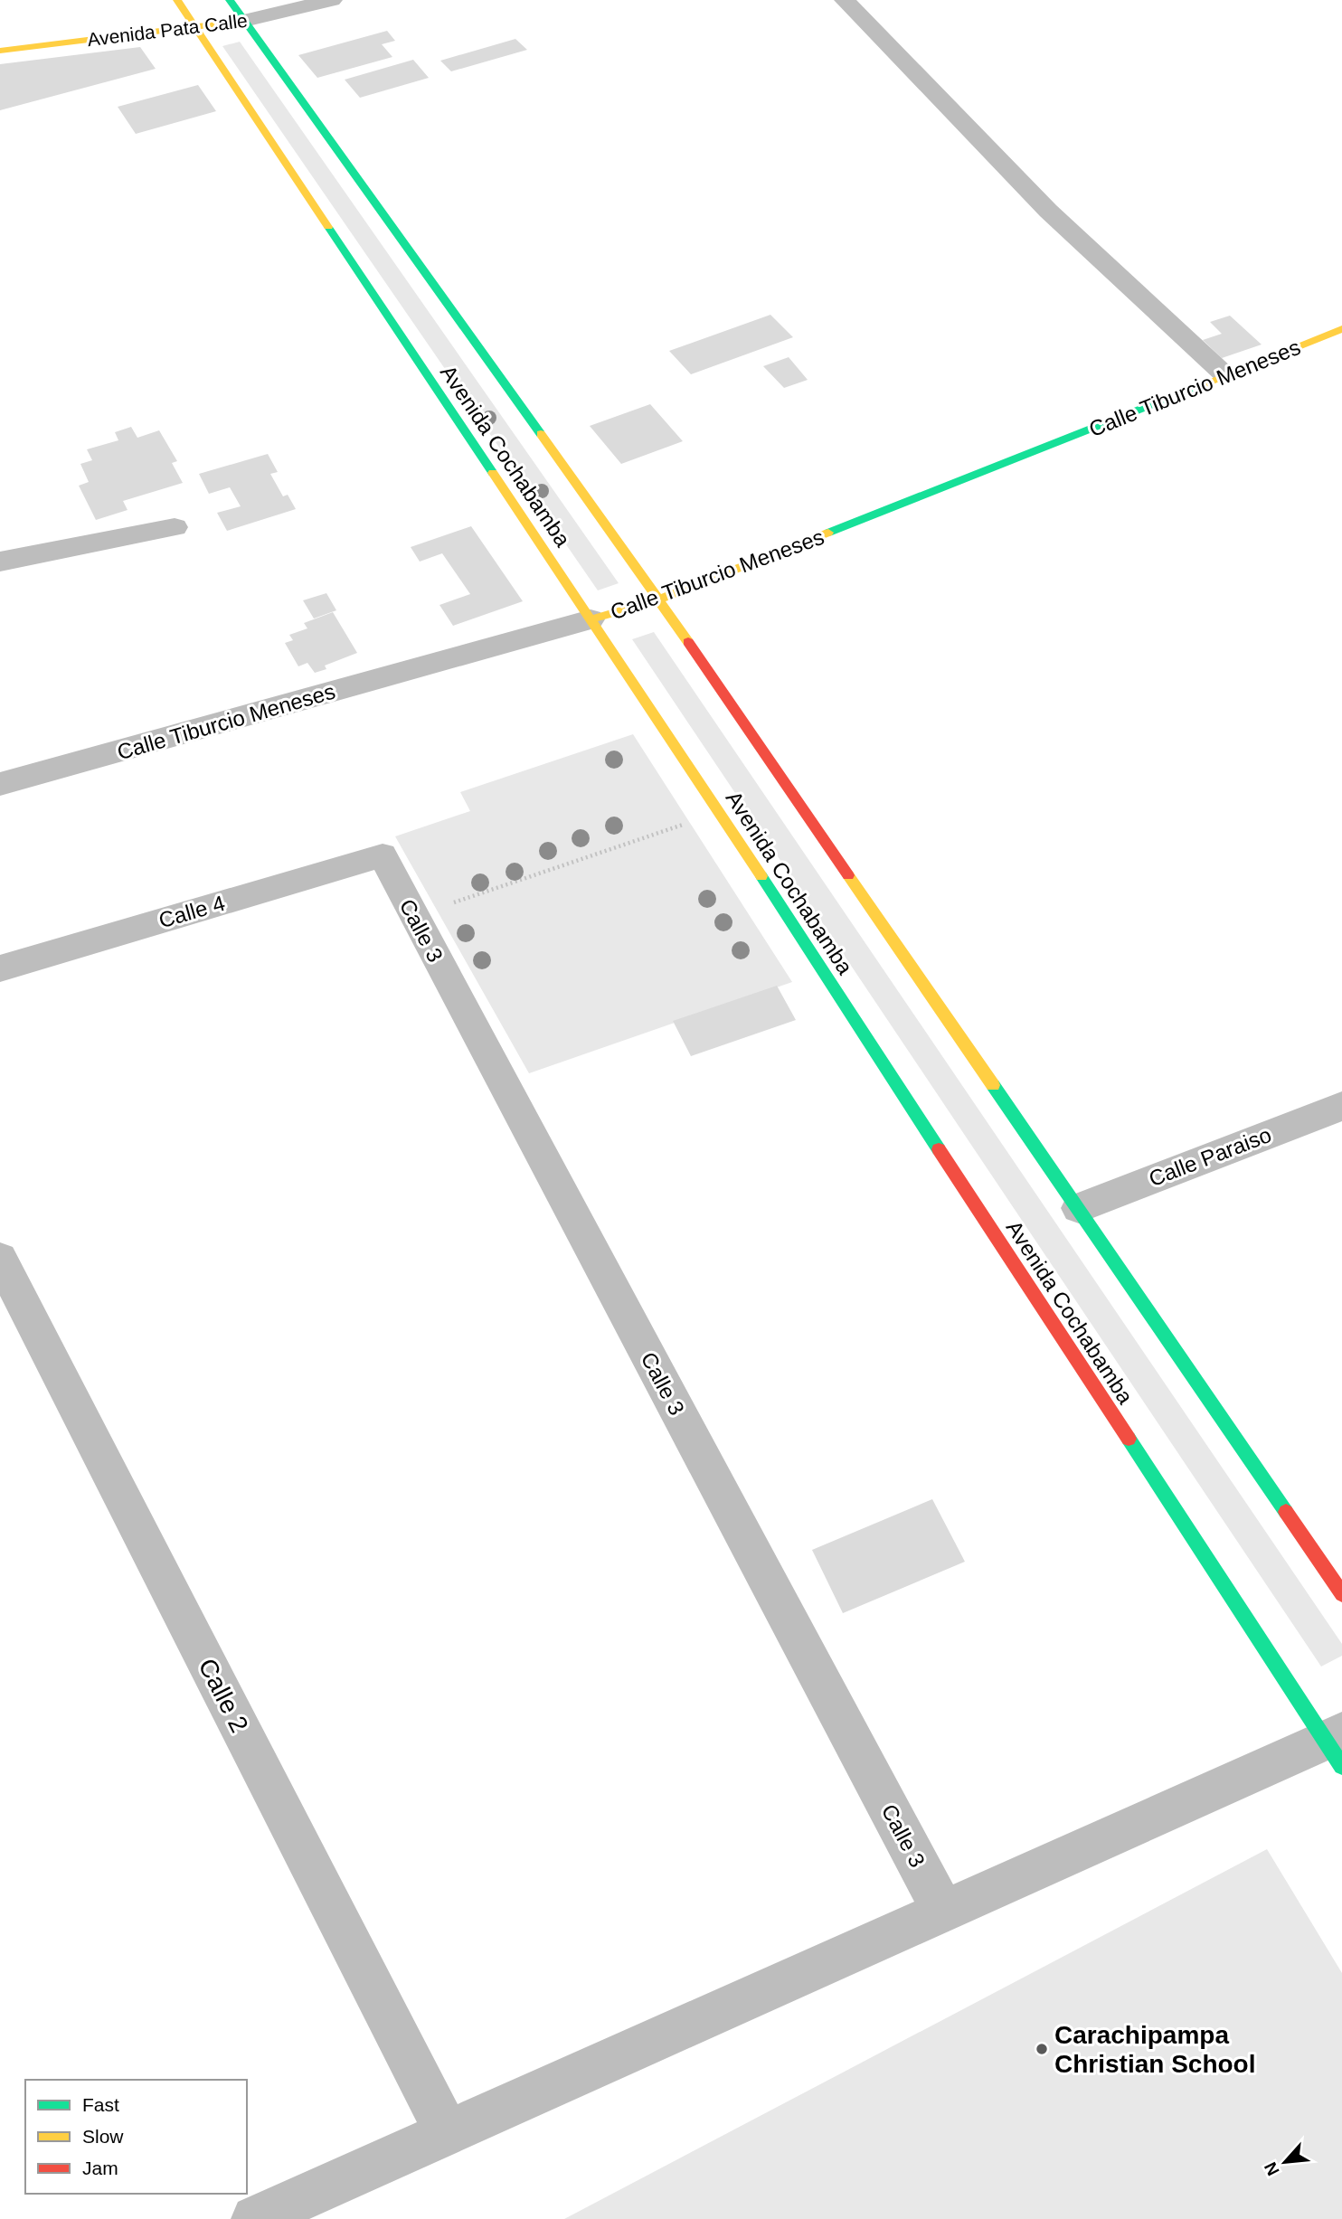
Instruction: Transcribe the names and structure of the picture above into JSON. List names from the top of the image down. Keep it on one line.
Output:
{"streets":{"main road":["Avenida Pata Calle","Calle Tiburcio Meneses","Avenida Cochabamba"],"street":["Calle 4","Calle 3","Calle Paraiso","Calle 2"]},"crossings":[["Avenida Pata Calle","Avenida Cochabamba"],["Calle Tiburcio Meneses","Avenida Cochabamba"],["Avenida Cochabamba","Calle Paraiso"],["Calle 4","Calle 3"]],"places":["Carachipampa Christian School"],"legend":["Fast","Slow","Jam"],"north":"bottom left"}
